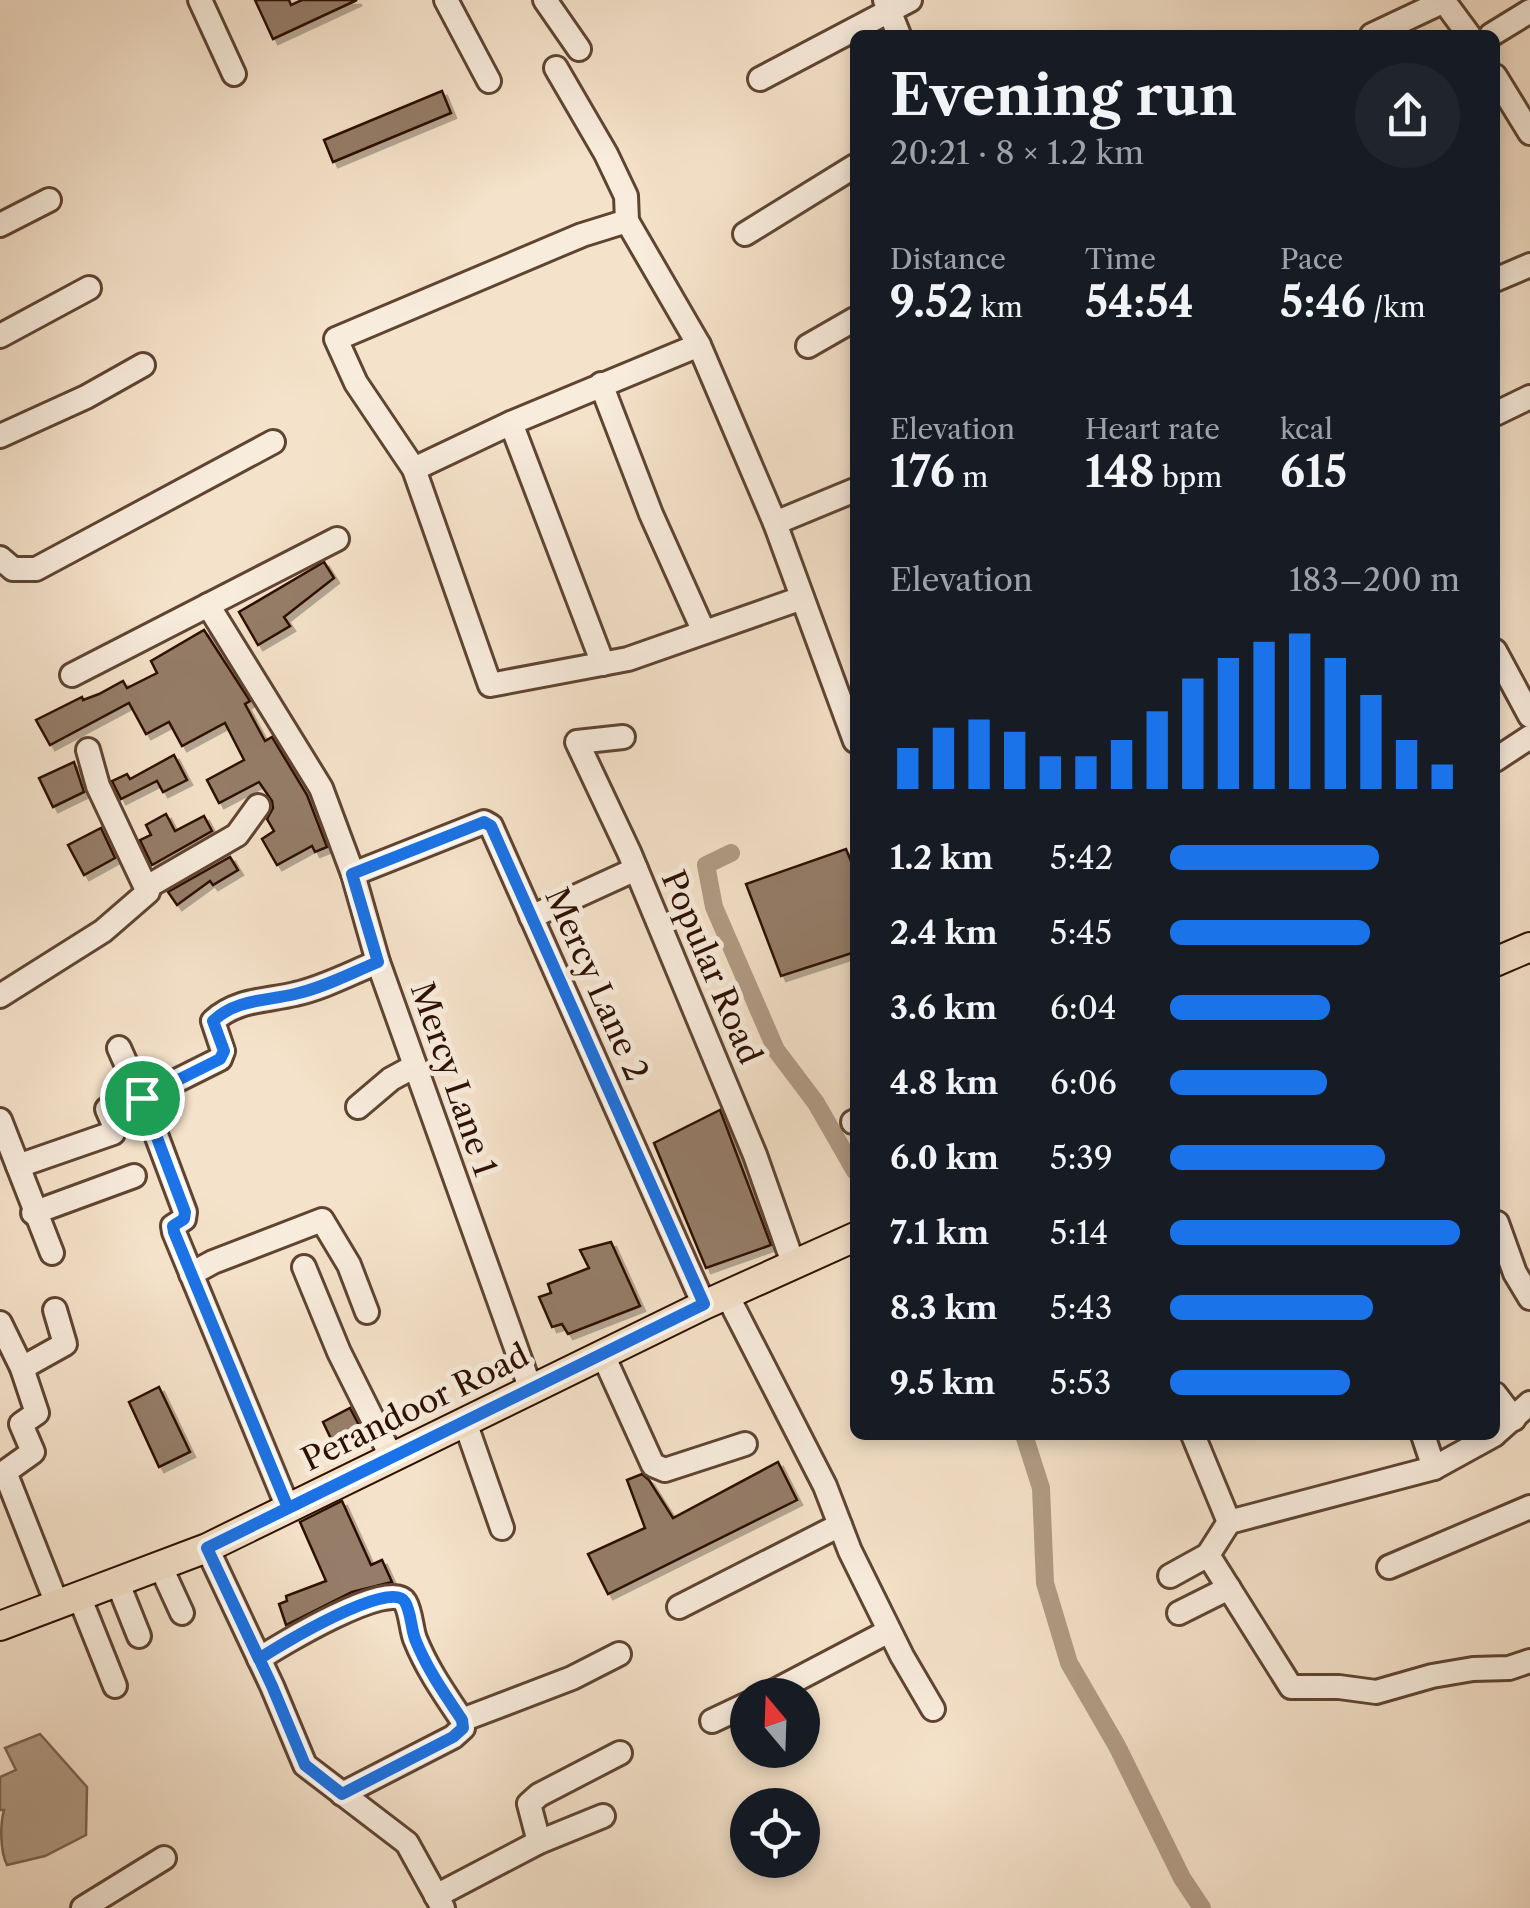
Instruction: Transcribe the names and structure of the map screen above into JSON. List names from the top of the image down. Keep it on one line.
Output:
{"streets":{"main road":["Perandoor Road"],"street":["Popular Road","Mercy Lane 2","Mercy Lane 1"]},"crossings":[["Popular Road","Perandoor Road"],["Mercy Lane 2","Mercy Lane 1"],["Mercy Lane 2","Perandoor Road"],["Mercy Lane 1","Perandoor Road"]],"north":"top","page":{"heading":["Evening run","20:21 · 8 × 1.2 km"],"stats":[["Distance","9.52 km"],["Time","54:54"],["Pace","5:46 /km"],["Elevation","176 m"],["Heart rate","148 bpm"],["kcal","615"]],"chart":["Elevation","183–200 m"],"list":[{"name":"1.2 km","note":"5:42"},{"name":"2.4 km","note":"5:45"},{"name":"3.6 km","note":"6:04"},{"name":"4.8 km","note":"6:06"},{"name":"6.0 km","note":"5:39"},{"name":"7.1 km","note":"5:14"},{"name":"8.3 km","note":"5:43"},{"name":"9.5 km","note":"5:53"}]}}
